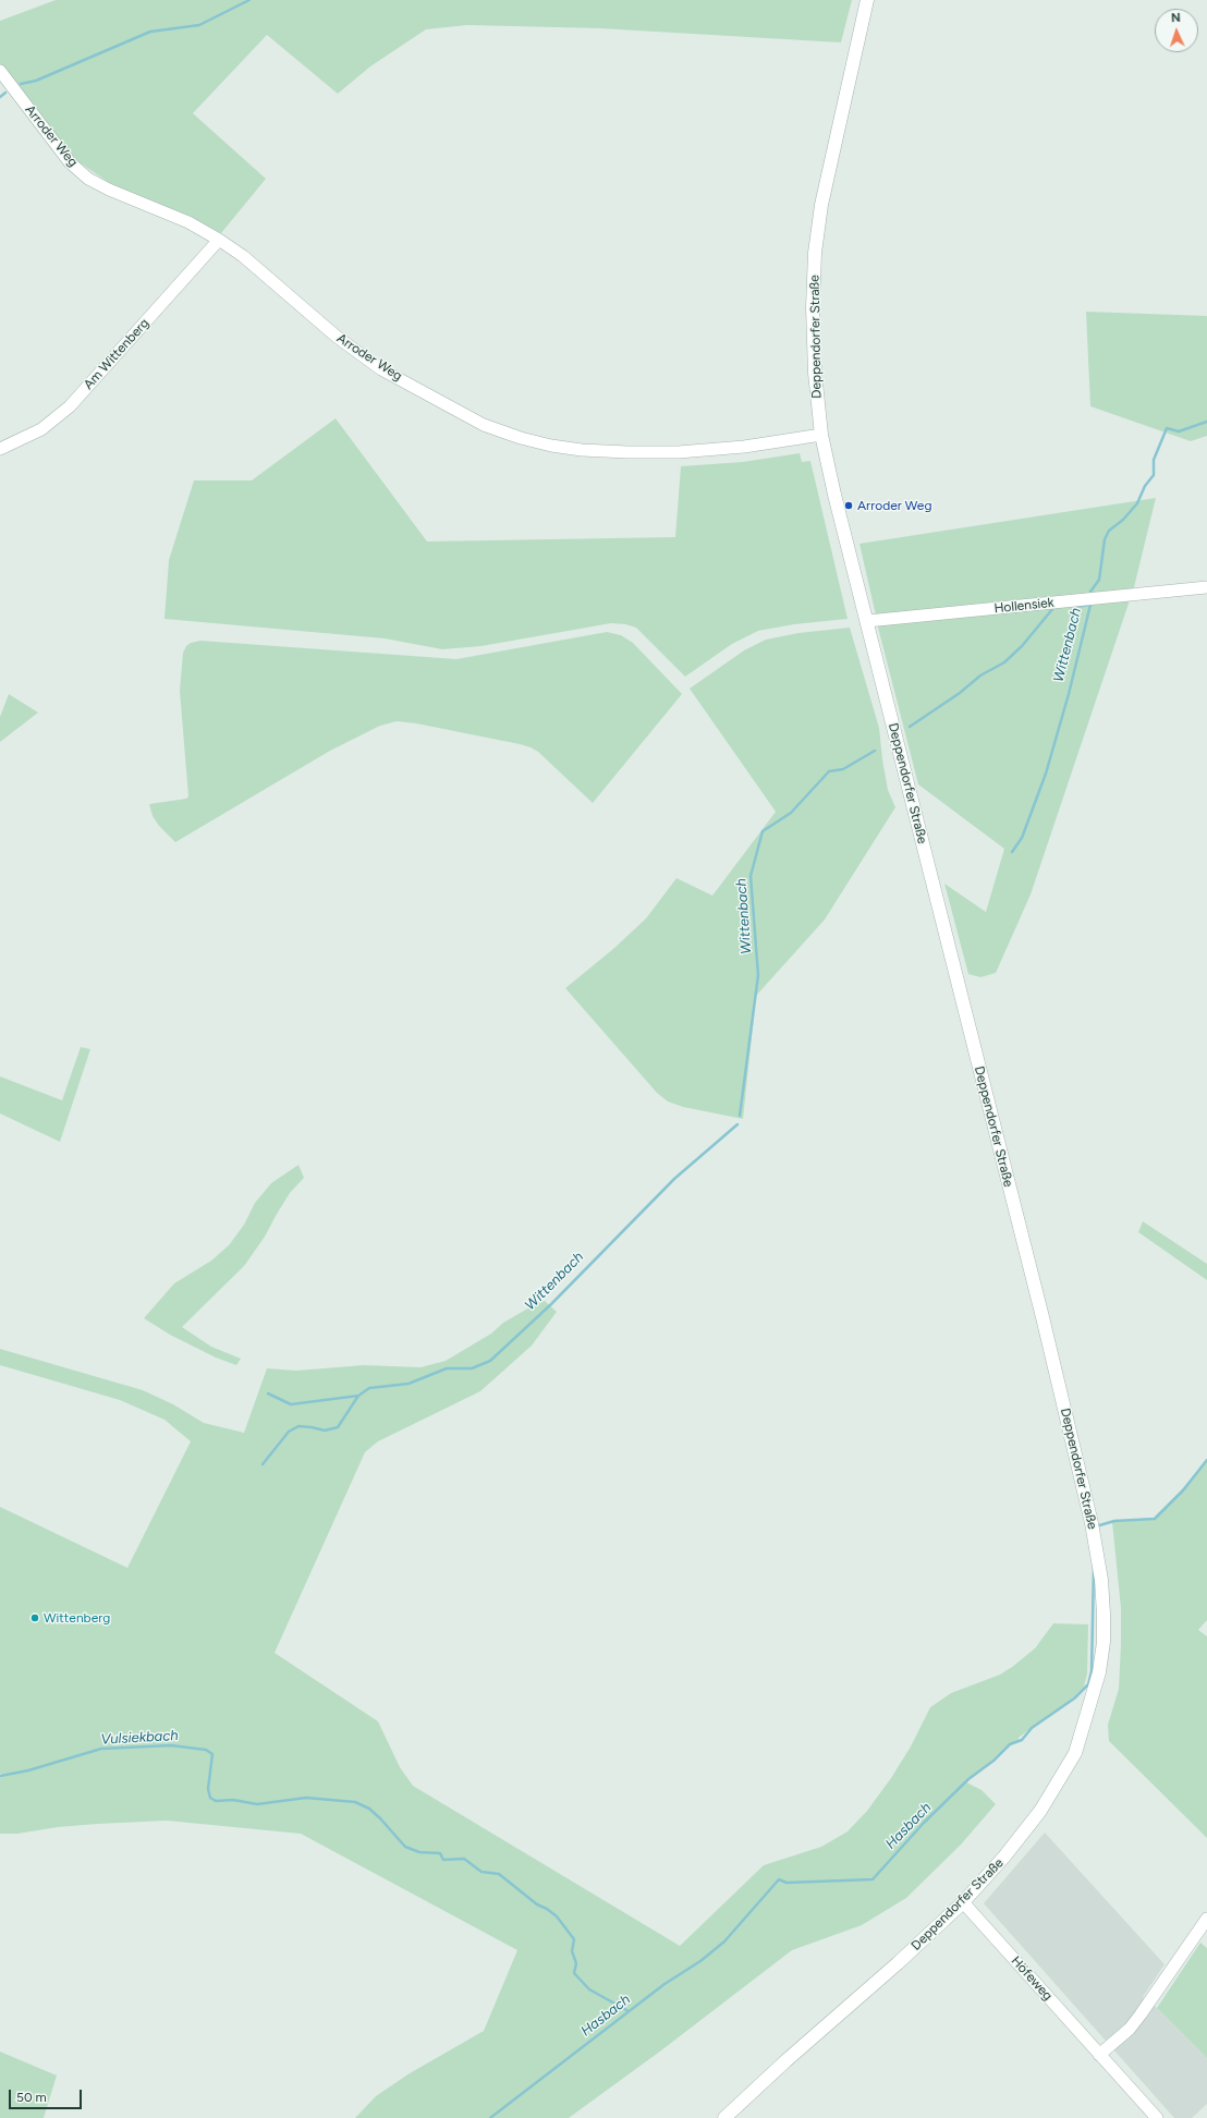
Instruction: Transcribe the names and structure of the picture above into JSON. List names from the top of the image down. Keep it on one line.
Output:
{"streets":{"street":["Arroder Weg","Deppendorfer Straße","Am Wittenberg","Hollensiek","Höfeweg"]},"crossings":[["Arroder Weg","Deppendorfer Straße"],["Arroder Weg","Am Wittenberg"],["Deppendorfer Straße","Hollensiek"],["Deppendorfer Straße","Höfeweg"]],"water":["Wittenbach","Vulsiekbach","Hasbach"],"places":["Arroder Weg","Wittenberg"],"scale_bar":"50 m","north":"top"}
